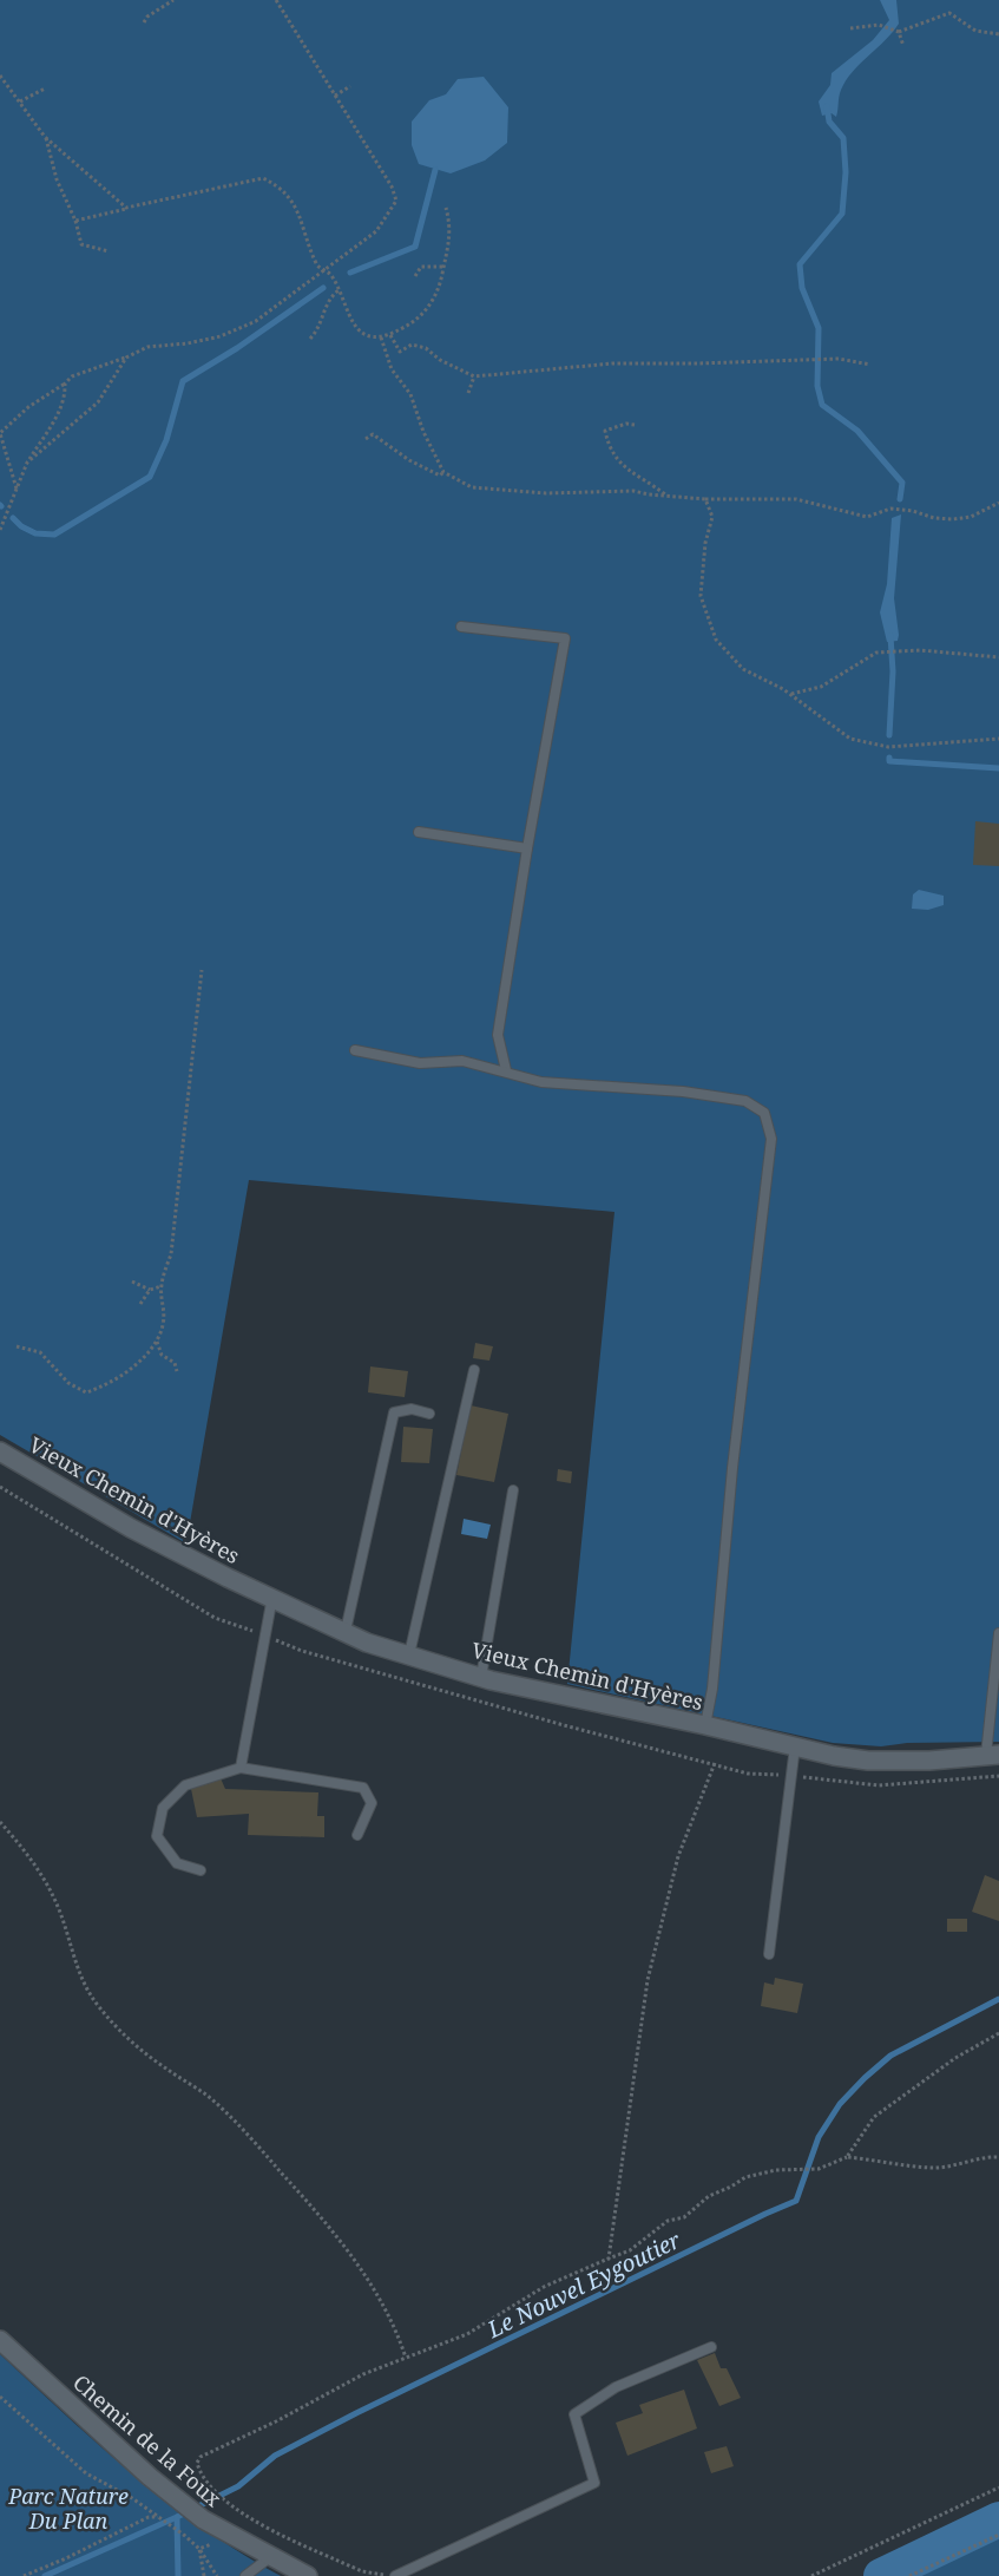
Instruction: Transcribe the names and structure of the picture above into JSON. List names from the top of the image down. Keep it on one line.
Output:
{"streets":{"street":["Vieux Chemin d'Hyères","Chemin de la Foux"]},"water":["Le Nouvel Eygoutier"],"parks":["Parc Nature Du Plan"]}
